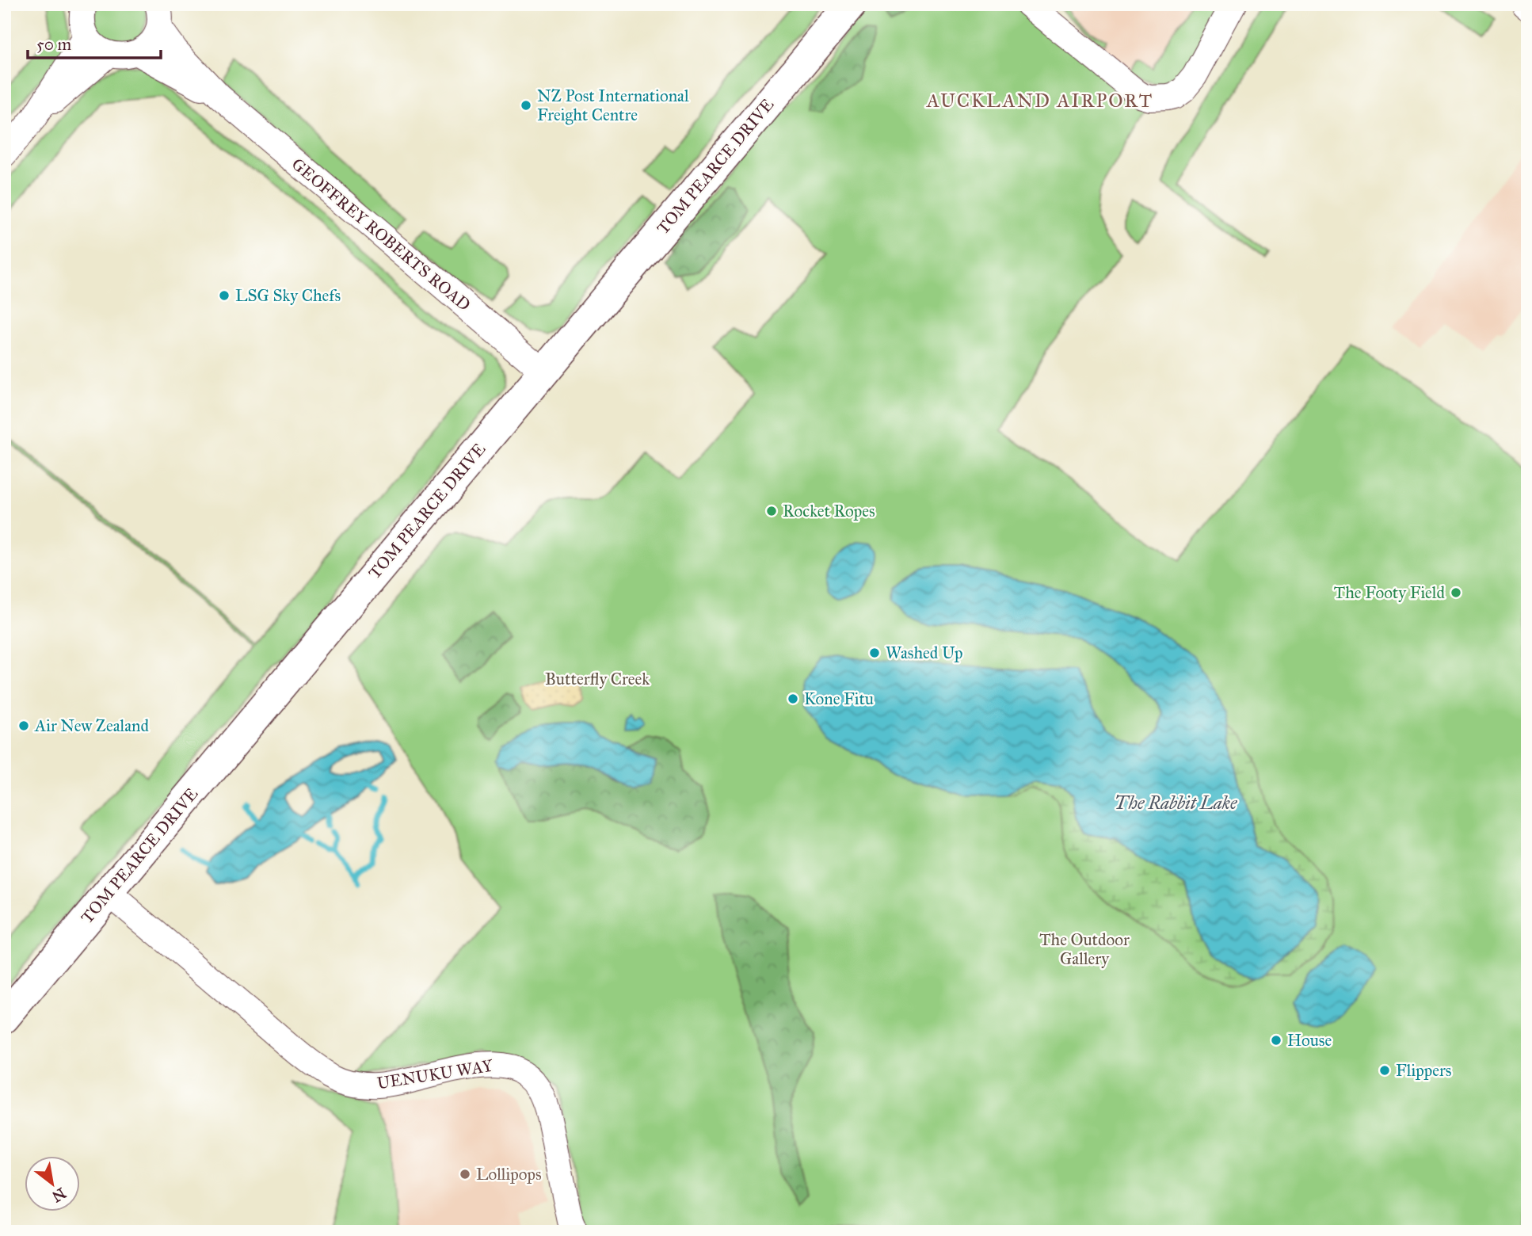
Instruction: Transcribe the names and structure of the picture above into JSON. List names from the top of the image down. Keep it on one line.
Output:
{"streets":{"main road":["TOM PEARCE DRIVE"],"street":["GEOFFREY ROBERTS ROAD","UENUKU WAY"]},"crossings":[["TOM PEARCE DRIVE","GEOFFREY ROBERTS ROAD"],["TOM PEARCE DRIVE","UENUKU WAY"]],"districts":["AUCKLAND AIRPORT"],"water":["The Rabbit Lake"],"parks":["Butterfly Creek","The Outdoor Gallery"],"places":["NZ Post International Freight Centre","LSG Sky Chefs","Rocket Ropes","The Footy Field","Washed Up","Kone Fitu","Air New Zealand","House","Flippers","Lollipops"],"scale_bar":"50 m","north":"bottom right"}
